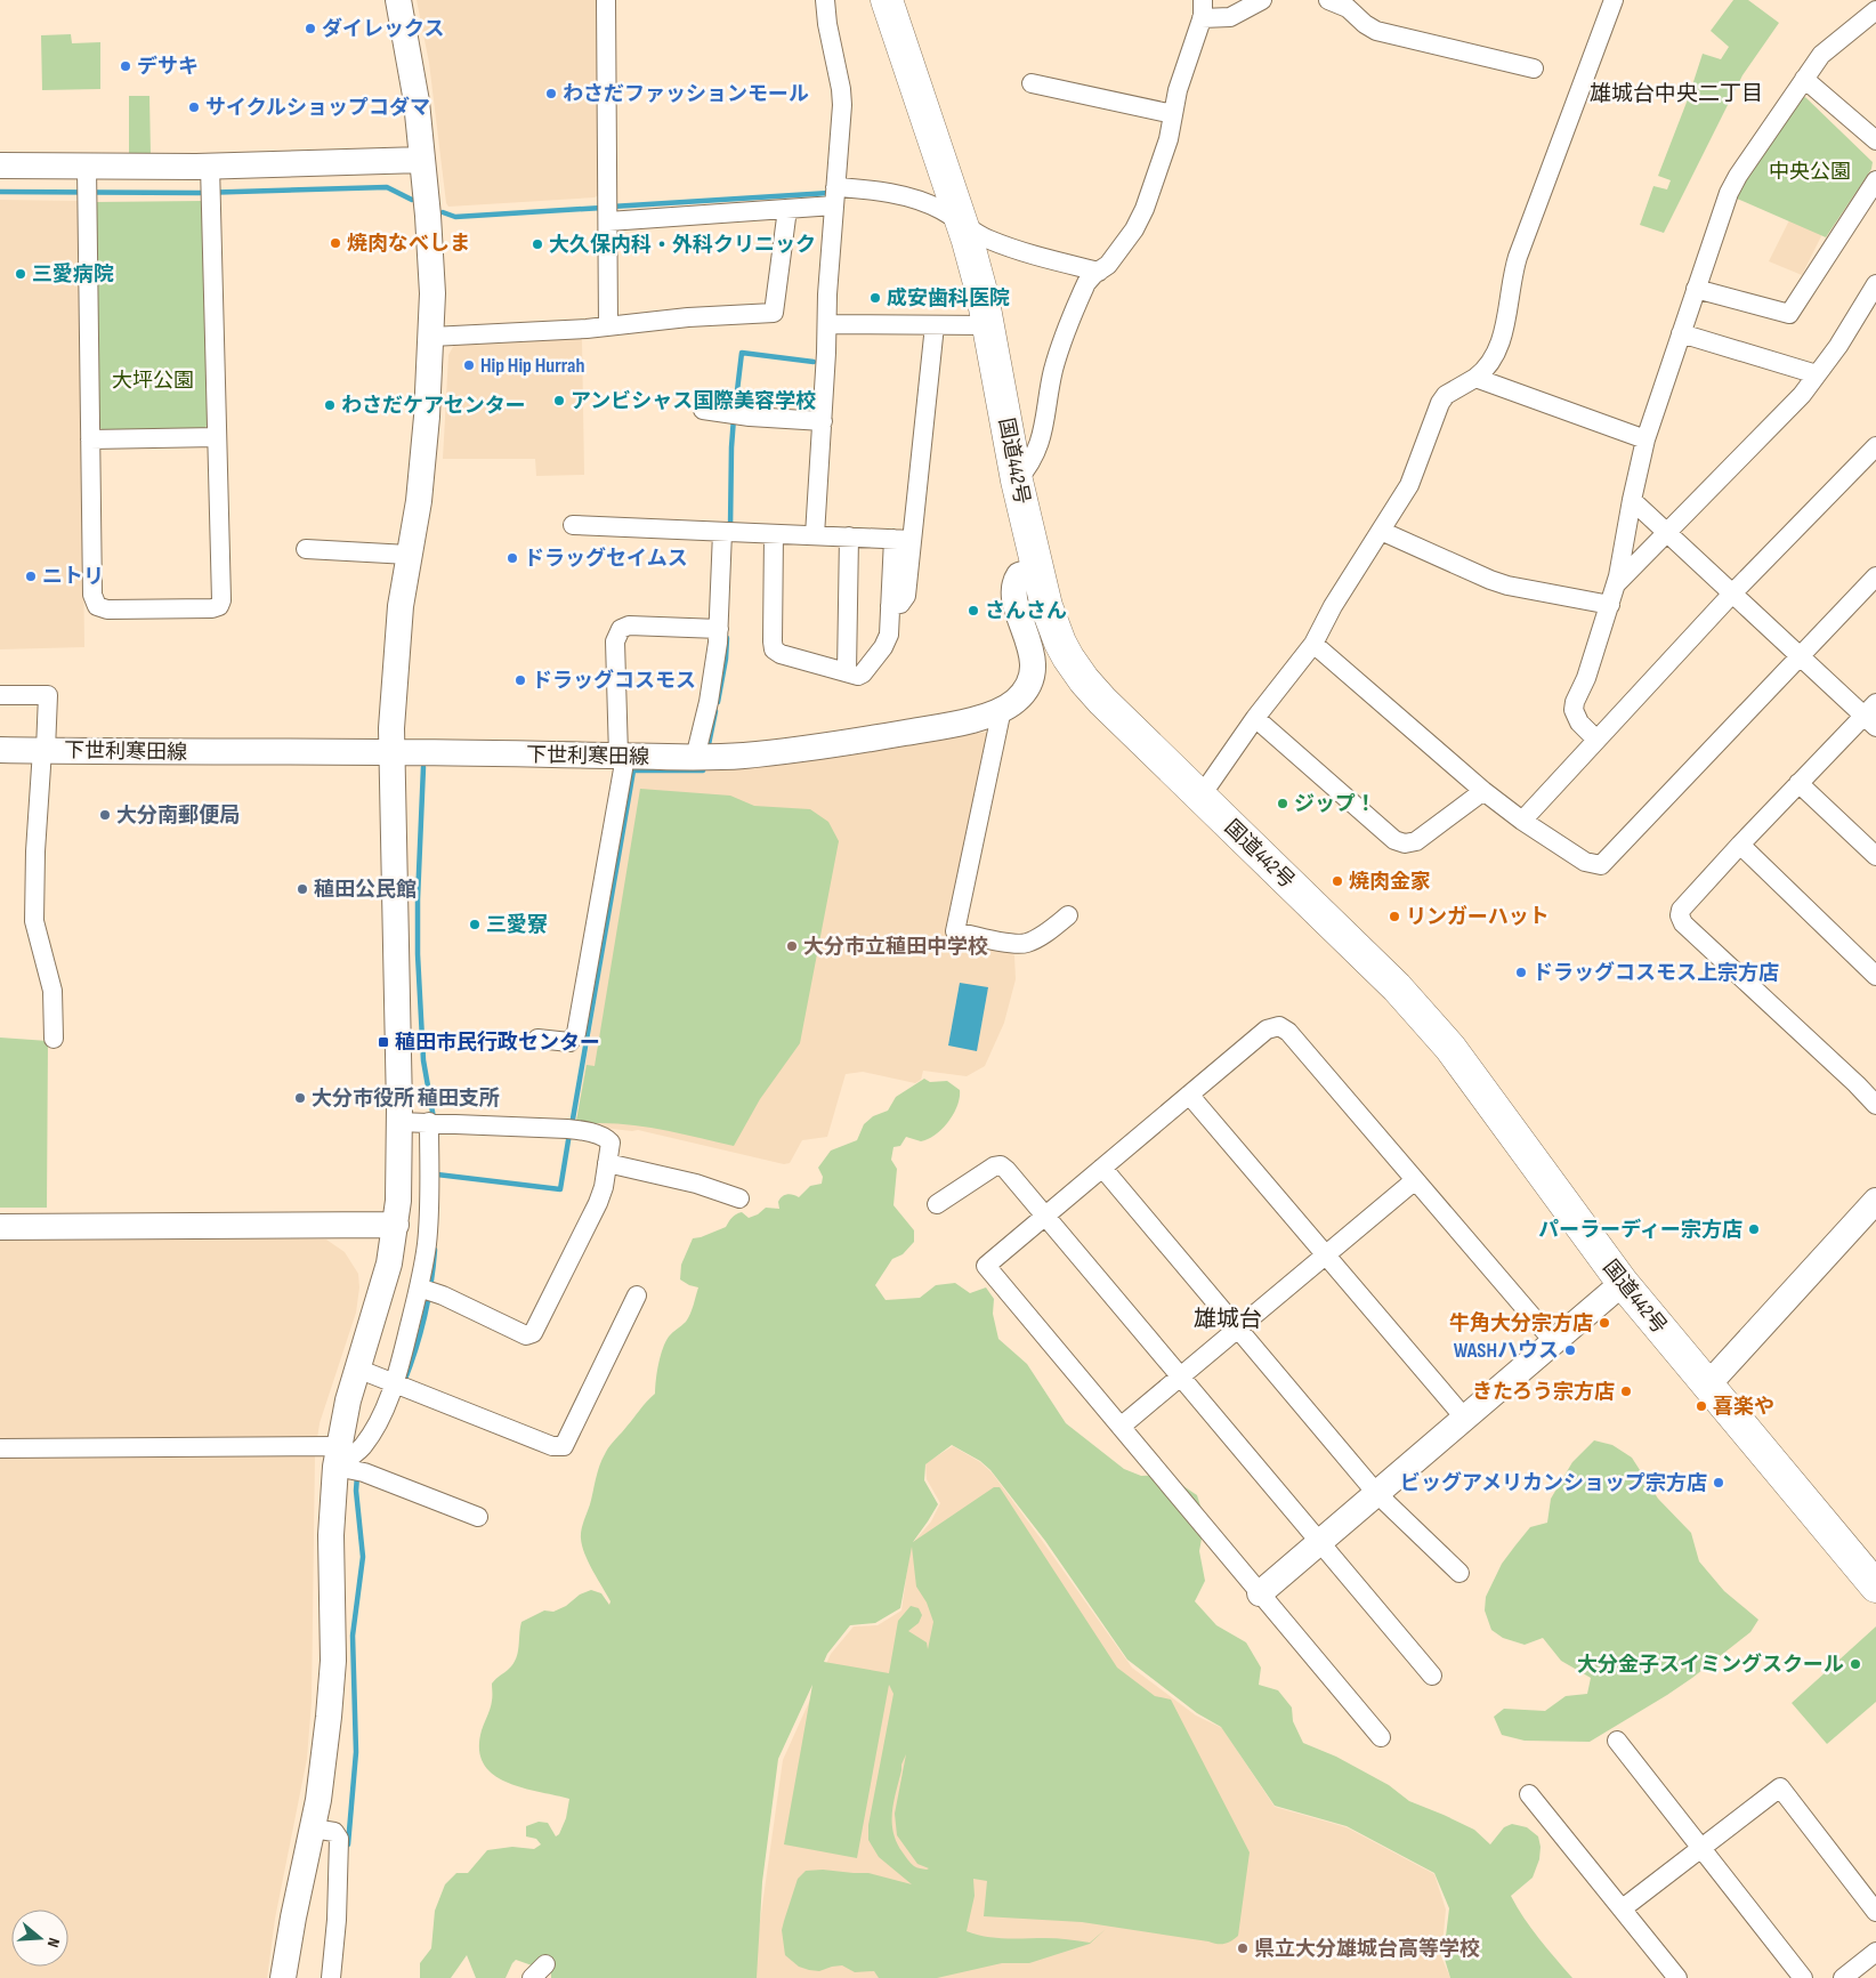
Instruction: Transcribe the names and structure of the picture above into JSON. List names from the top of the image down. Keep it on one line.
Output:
{"streets":{"highway":["国道442号"],"street":["下世利寒田線"]},"crossings":[["国道442号","下世利寒田線"]],"districts":["雄城台中央二丁目","雄城台"],"parks":["中央公園","大坪公園"],"places":{"other":["ダイレックス","デサキ","わさだファッションモール","サイクルショップコダマ","焼肉なべしま","大久保内科・外科クリニック","三愛病院","成安歯科医院","Hip Hip Hurrah","アンビシャス国際美容学校","わさだケアセンター","ドラッグセイムス","ニトリ","さんさん","ドラッグコスモス","ジップ！","大分南郵便局","焼肉金家","稙田公民館","リンガーハット","三愛寮","大分市立稙田中学校","ドラッグコスモス上宗方店","大分市役所 稙田支所","パーラーディー宗方店","牛角大分宗方店","WASHハウス","きたろう宗方店","喜楽や","ビッグアメリカンショップ宗方店","大分金子スイミングスクール","県立大分雄城台高等学校"],"transit":["稙田市民行政センター"]},"north":"right"}
